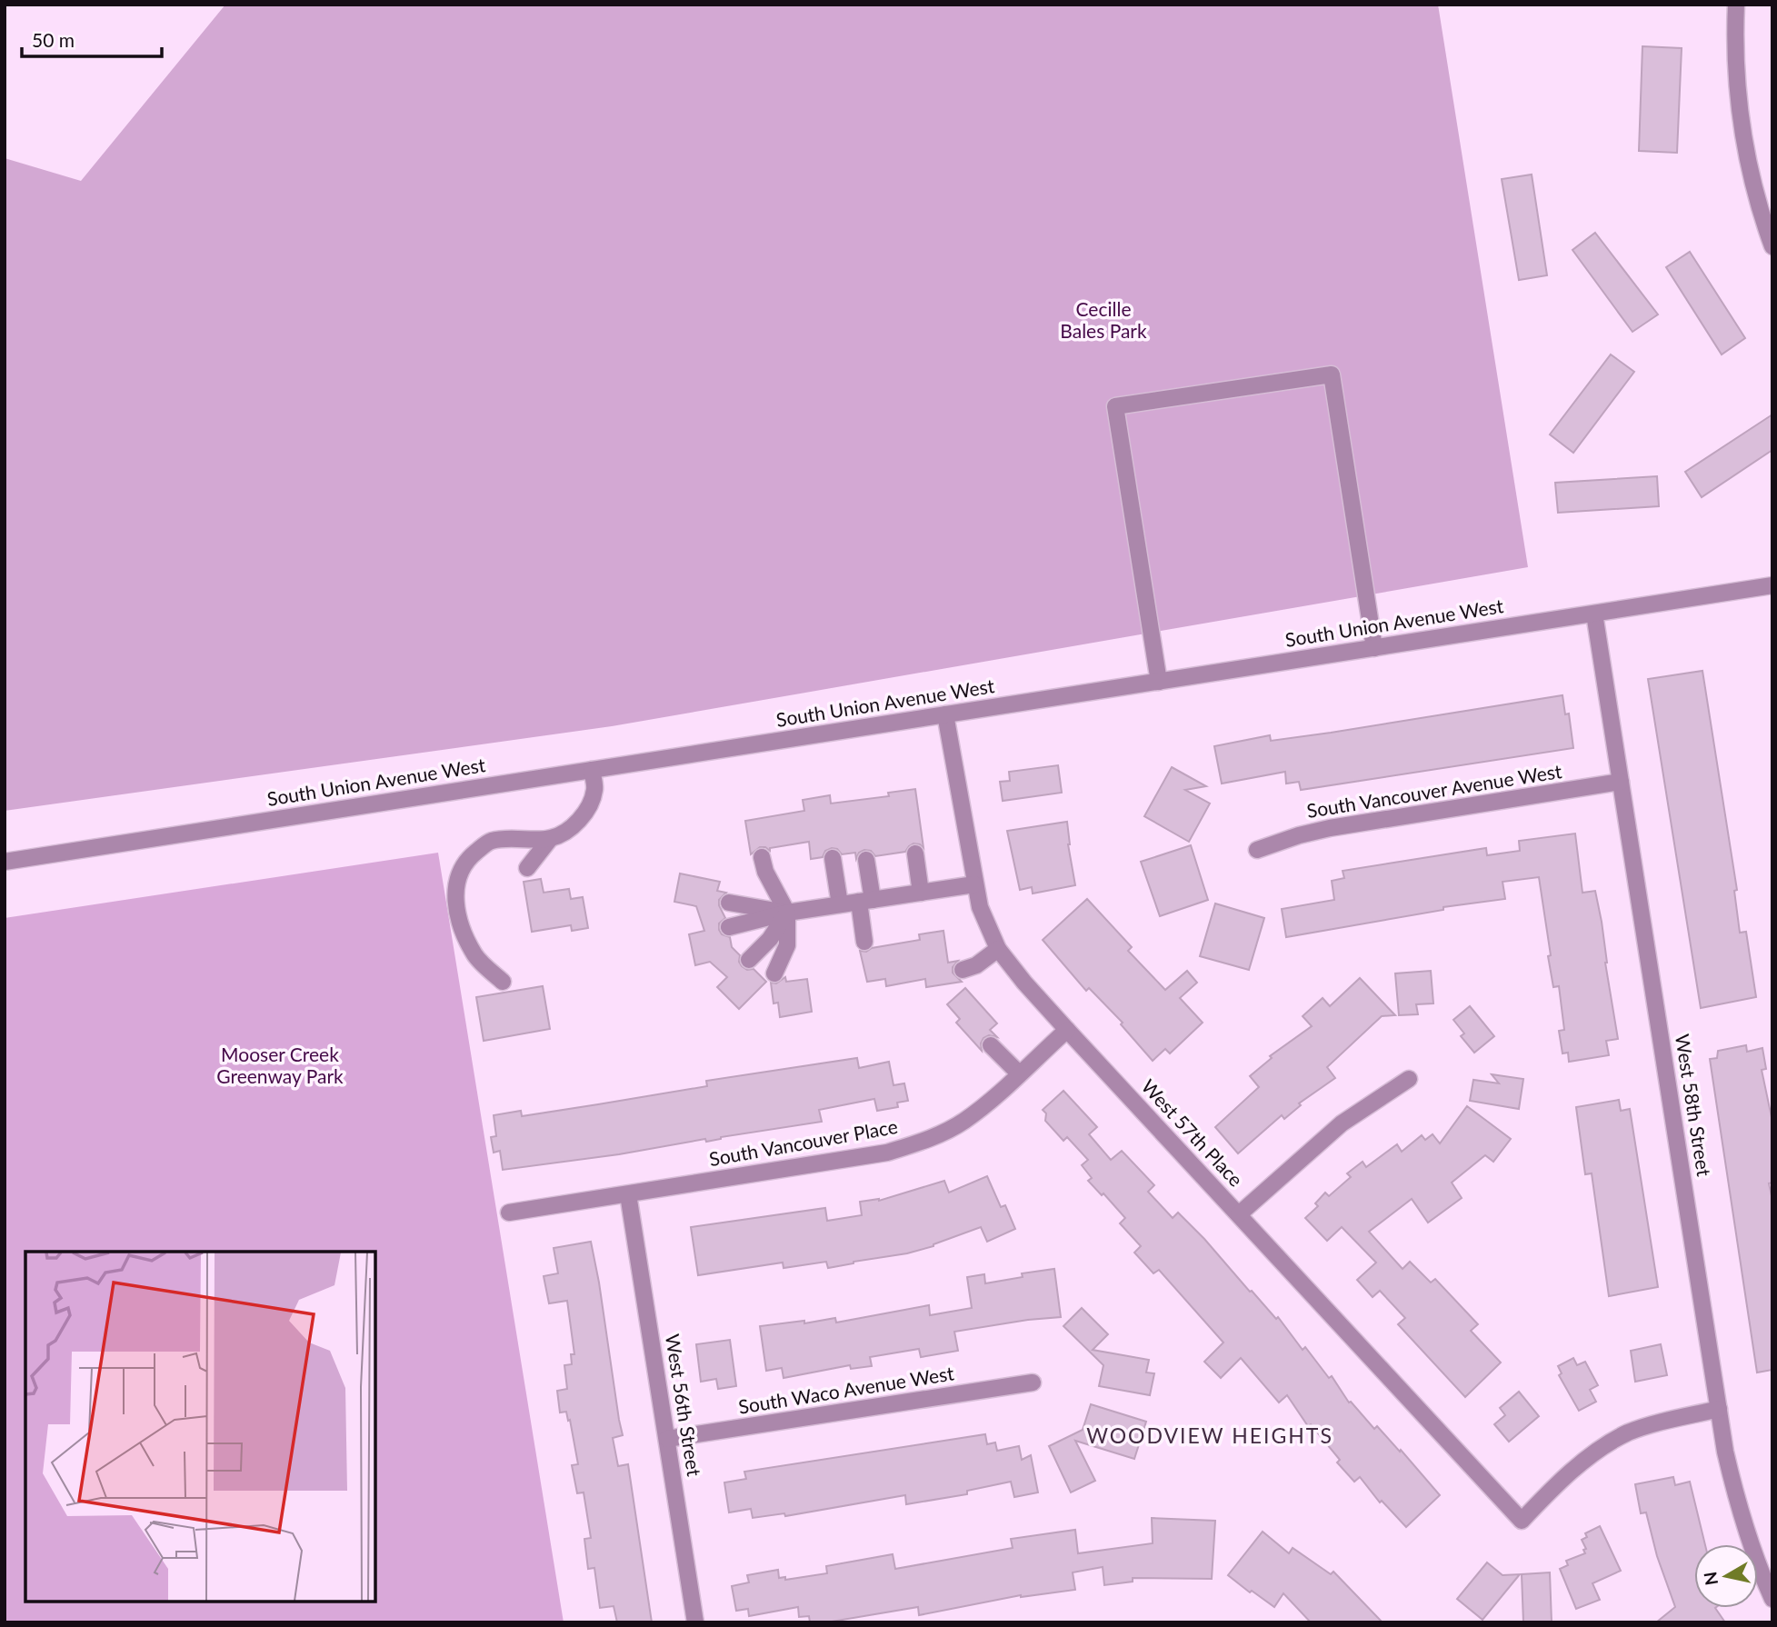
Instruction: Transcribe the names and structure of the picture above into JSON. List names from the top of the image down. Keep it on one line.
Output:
{"streets":{"street":["South Union Avenue West","South Vancouver Avenue West","West 58th Street","West 57th Place","South Vancouver Place","South Waco Avenue West","West 56th Street"]},"crossings":[["South Union Avenue West","West 58th Street"],["South Union Avenue West","West 57th Place"],["South Vancouver Avenue West","West 58th Street"],["West 58th Street","West 57th Place"],["West 57th Place","South Vancouver Place"],["South Vancouver Place","West 56th Street"],["South Waco Avenue West","West 56th Street"]],"districts":["WOODVIEW HEIGHTS"],"parks":["Cecille Bales Park","Mooser Creek Greenway Park"],"scale_bar":"50 m","north":"left"}
